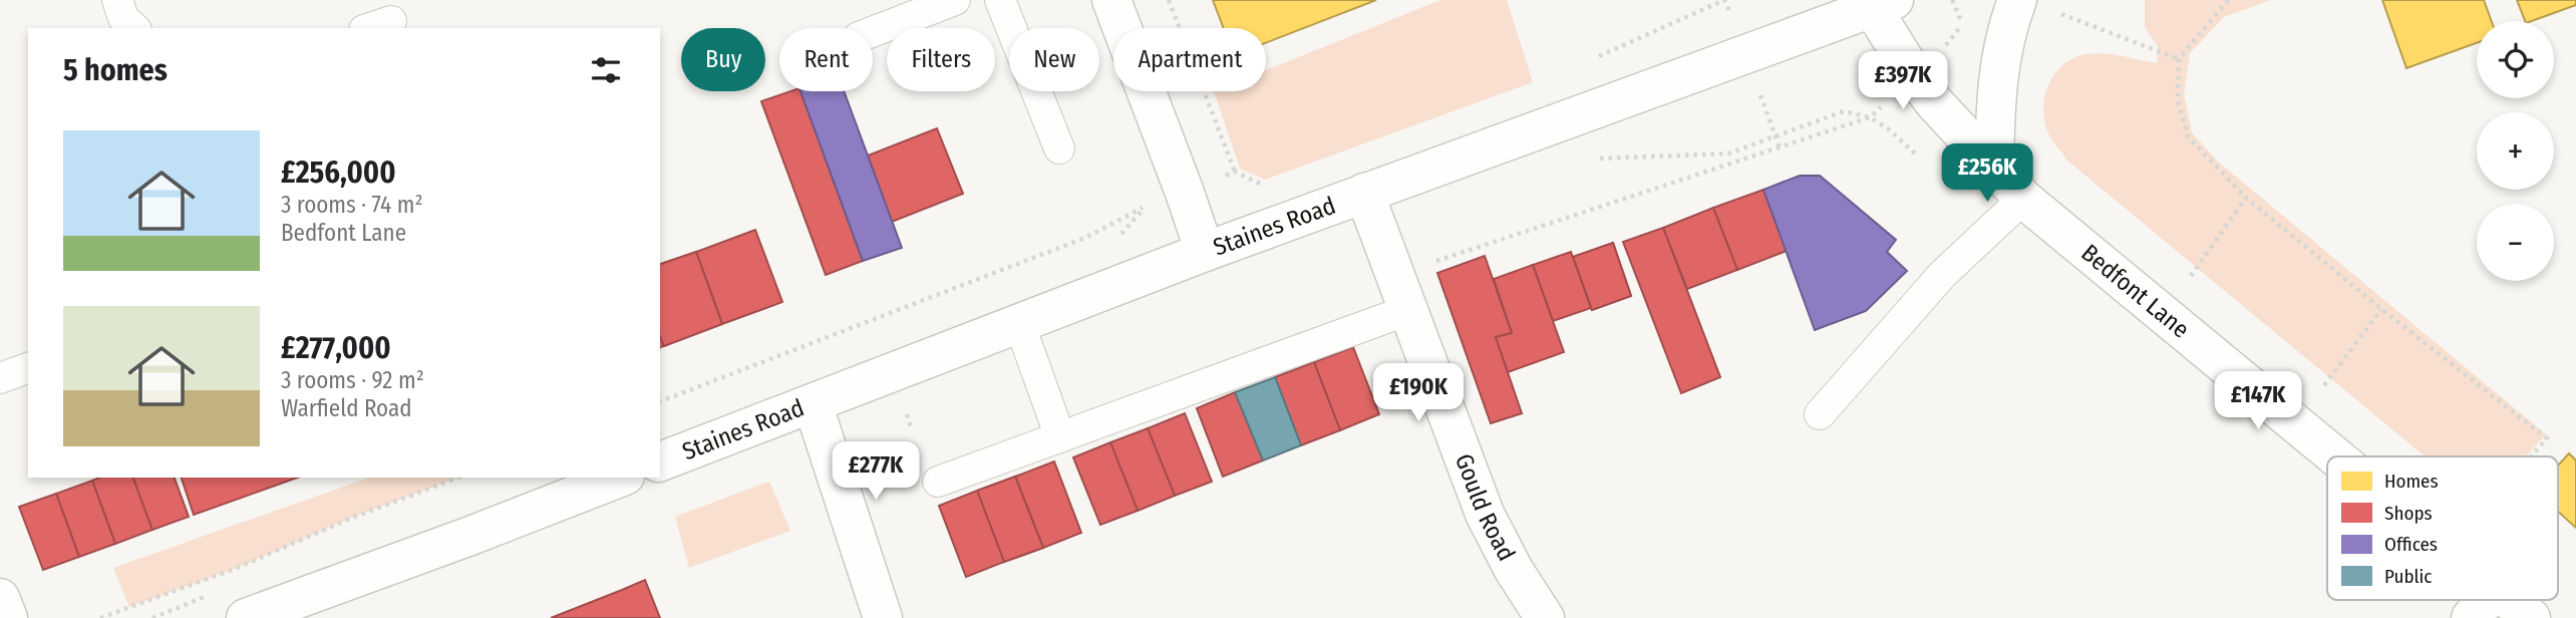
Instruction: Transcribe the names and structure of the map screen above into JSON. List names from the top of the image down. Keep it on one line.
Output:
{"streets":{"main road":["Staines Road","Bedfont Lane","Gould Road"]},"crossings":[["Staines Road","Bedfont Lane"],["Staines Road","Gould Road"]],"legend":["Homes","Shops","Offices","Public"],"page":{"map_buttons":["+","−"],"chip":["Buy","Rent","Filters","New","Apartment"],"heading":"5 homes","price":["£397K","£256K","£190K","£147K","£277K"],"list":[{"name":"£256,000","note":"3 rooms · 74 m² · Bedfont Lane"},{"name":"£277,000","note":"3 rooms · 92 m² · Warfield Road"}]}}
